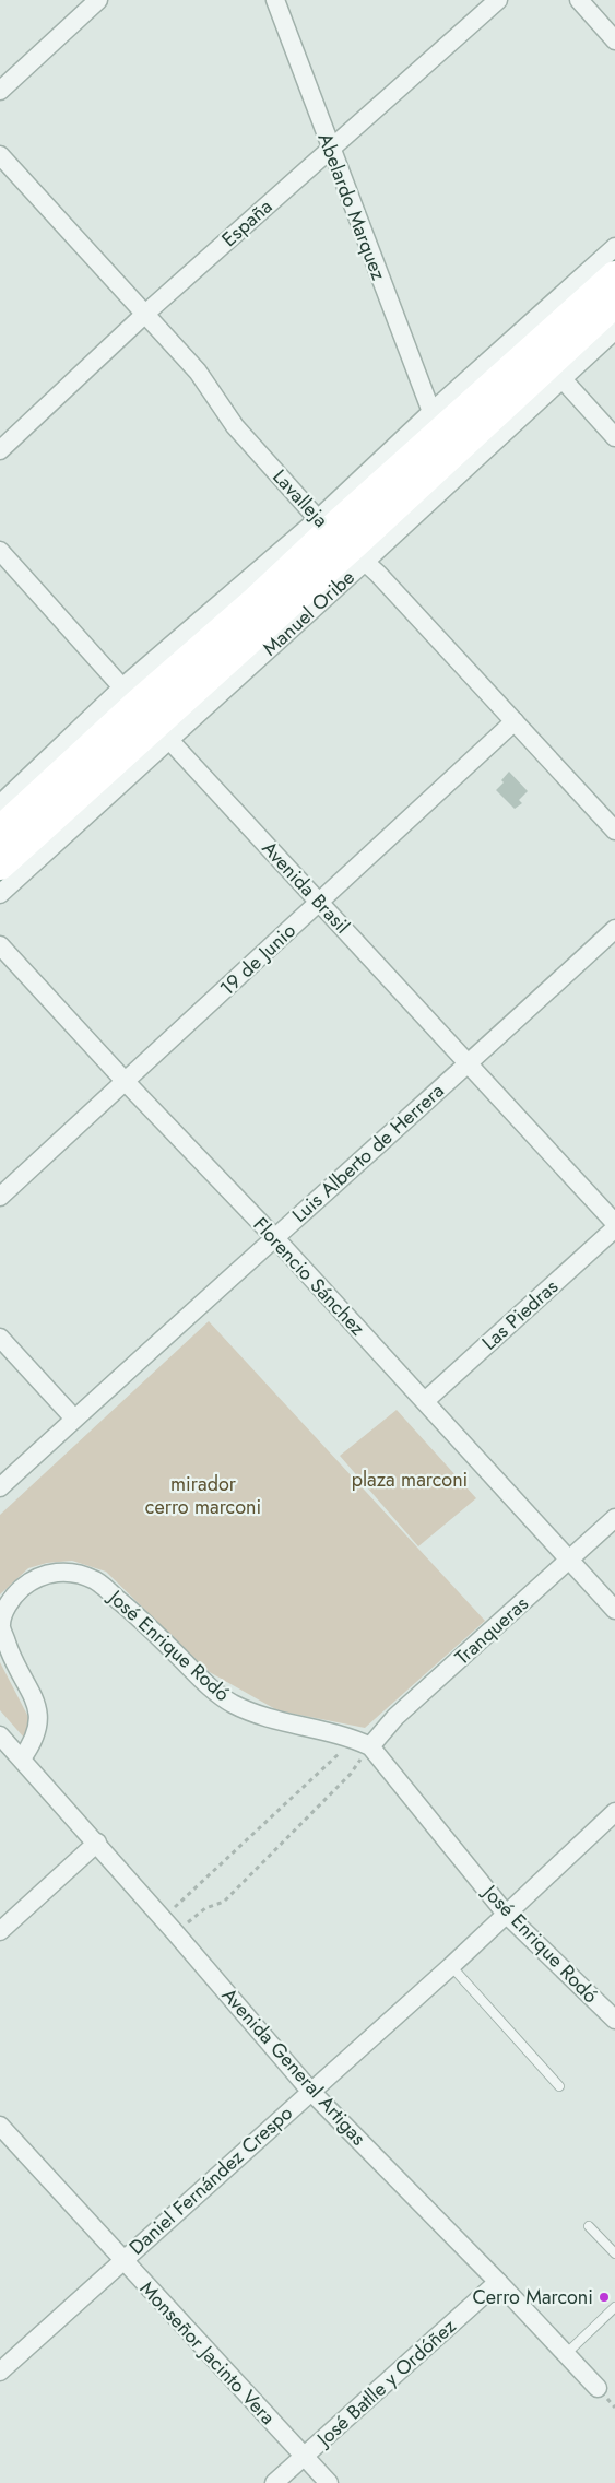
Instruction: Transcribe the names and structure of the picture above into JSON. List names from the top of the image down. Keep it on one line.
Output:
{"streets":{"highway":["Manuel Oribe"],"street":["Abelardo Marquez","España","Lavalleja","Avenida Brasil","19 de Junio","Luis Alberto de Herrera","Florencio Sánchez","Las Piedras","Tranqueras","José Enrique Rodó","Avenida General Artigas","Daniel Fernández Crespo","Monseñor Jacinto Vera","José Batlle y Ordóñez"]},"crossings":[["Abelardo Marquez","España"],["España","Lavalleja"],["Lavalleja","Manuel Oribe"],["Lavalleja","19 de Junio"],["Manuel Oribe","Avenida Brasil"],["Avenida Brasil","19 de Junio"],["Avenida Brasil","Luis Alberto de Herrera"],["19 de Junio","Florencio Sánchez"],["Luis Alberto de Herrera","Florencio Sánchez"],["Florencio Sánchez","Las Piedras"],["Florencio Sánchez","Tranqueras"],["Tranqueras","José Enrique Rodó"],["José Enrique Rodó","Avenida General Artigas"],["José Enrique Rodó","Daniel Fernández Crespo"],["Avenida General Artigas","Daniel Fernández Crespo"],["Avenida General Artigas","José Batlle y Ordóñez"],["Daniel Fernández Crespo","Monseñor Jacinto Vera"],["Monseñor Jacinto Vera","José Batlle y Ordóñez"]],"parks":["plaza marconi","mirador cerro marconi"],"places":["Cerro Marconi"]}
